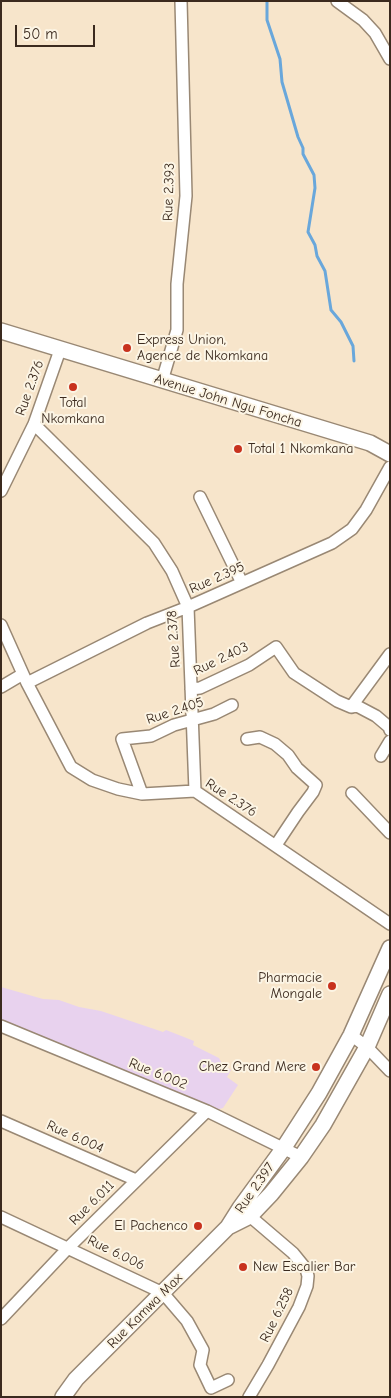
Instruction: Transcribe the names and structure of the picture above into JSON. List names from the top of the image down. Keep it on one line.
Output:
{"streets":{"main road":["Avenue John Ngu Foncha","Rue 2.397","Rue Kamwa Max"],"street":["Rue 2.393","Rue 2.376","Rue 2.395","Rue 2.378","Rue 2.403","Rue 2.405","Rue 6.002","Rue 6.004","Rue 6.011","Rue 6.006","Rue 6.258"]},"crossings":[["Rue 2.393","Avenue John Ngu Foncha"],["Rue 2.376","Avenue John Ngu Foncha"],["Rue 2.376","Rue 2.395"],["Rue 2.376","Rue 2.378"],["Rue 2.376","Rue 2.405"],["Rue 2.395","Rue 2.378"],["Rue 2.378","Rue 2.403"],["Rue 2.378","Rue 2.405"],["Rue 6.002","Rue 2.397"],["Rue 6.002","Rue 6.011"],["Rue 6.004","Rue 6.011"],["Rue 2.397","Rue Kamwa Max"],["Rue 2.397","Rue 6.258"],["Rue 6.011","Rue 6.006"],["Rue 6.006","Rue Kamwa Max"]],"places":["Express Union, Agence de Nkomkana","Total Nkomkana","Total 1 Nkomkana","Pharmacie Mongale","Chez Grand Mere","El Pachenco","New Escalier Bar"],"scale_bar":"50 m"}
